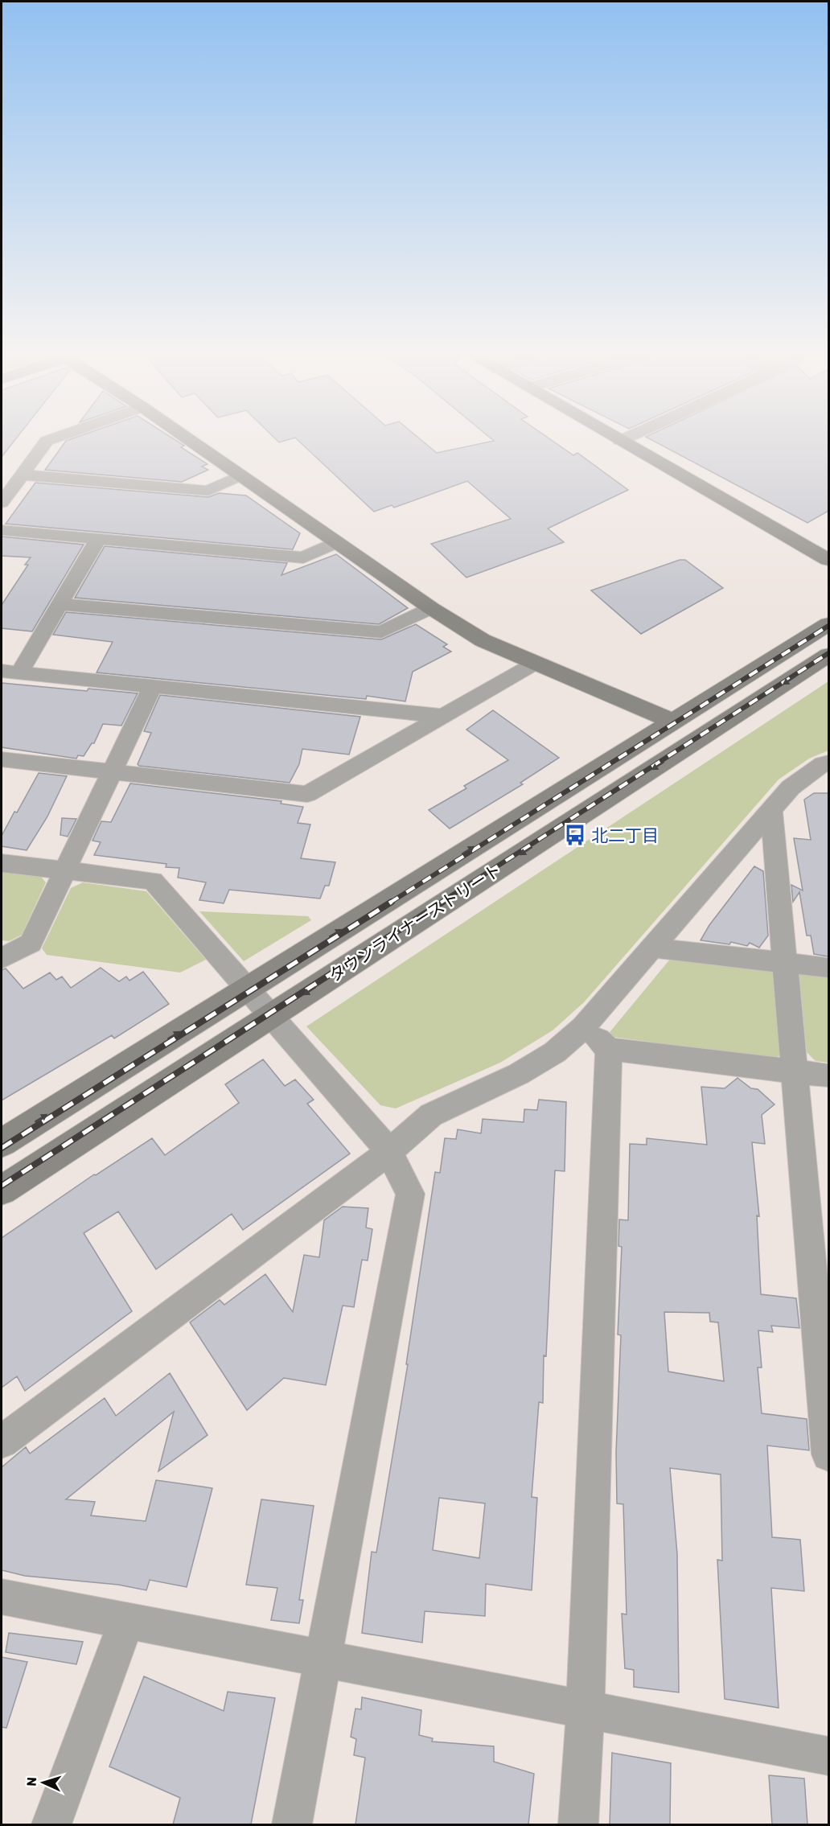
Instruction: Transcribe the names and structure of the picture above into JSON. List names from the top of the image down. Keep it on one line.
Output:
{"streets":{"street":["タウンライナーストリート"]},"places":{"bus stop":["北二丁目"]},"north":"left"}
